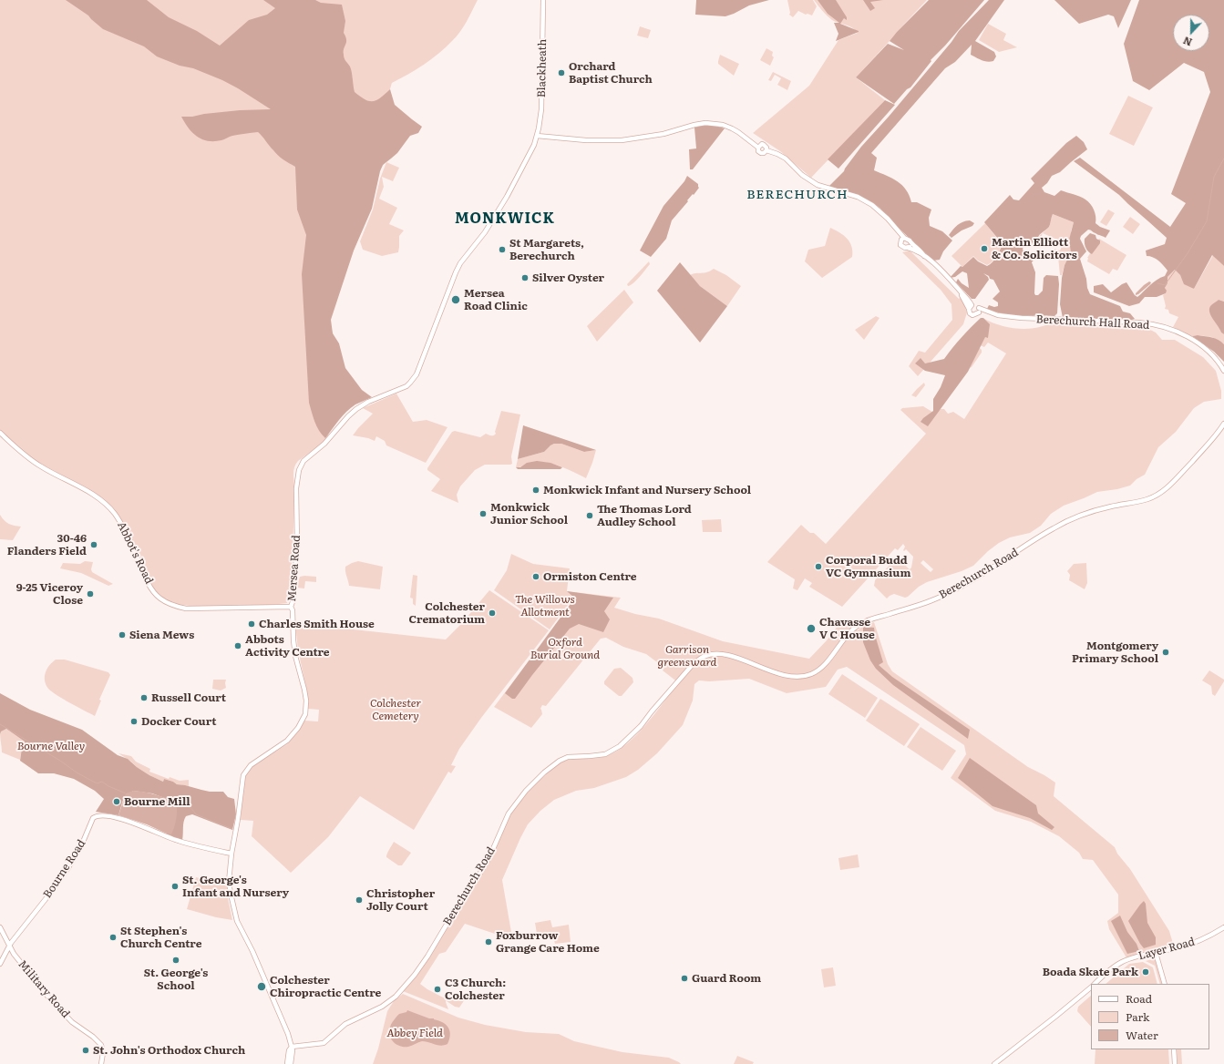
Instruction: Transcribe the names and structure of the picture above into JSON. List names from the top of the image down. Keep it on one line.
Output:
{"streets":{"street":["Blackheath","Berechurch Hall Road","Abbot's Road","Mersea Road","Berechurch Road","Bourne Road","Layer Road","Military Road"]},"crossings":[["Blackheath","Mersea Road"],["Abbot's Road","Mersea Road"],["Mersea Road","Berechurch Road"],["Mersea Road","Bourne Road"],["Bourne Road","Military Road"]],"districts":["BERECHURCH","MONKWICK"],"parks":["The Willows Allotment","Oxford Burial Ground","Garrison greensward","Colchester Cemetery","Bourne Valley","Abbey Field"],"places":["Orchard Baptist Church","Martin Elliott & Co. Solicitors","St Margarets, Berechurch","Silver Oyster","Mersea Road Clinic","Monkwick Infant and Nursery School","Monkwick Junior School","The Thomas Lord Audley School","30-46 Flanders Field","Corporal Budd VC Gymnasium","Ormiston Centre","9-25 Viceroy Close","Colchester Crematorium","Charles Smith House","Chavasse V C House","Siena Mews","Abbots Activity Centre","Montgomery Primary School","Russell Court","Docker Court","Bourne Mill","St. George's Infant and Nursery","Christopher Jolly Court","St Stephen's Church Centre","Foxburrow Grange Care Home","St. George's School","Boada Skate Park","Guard Room","Colchester Chiropractic Centre","C3 Church: Colchester","St. John's Orthodox Church"],"legend":["Road","Park","Water"],"north":"bottom"}
